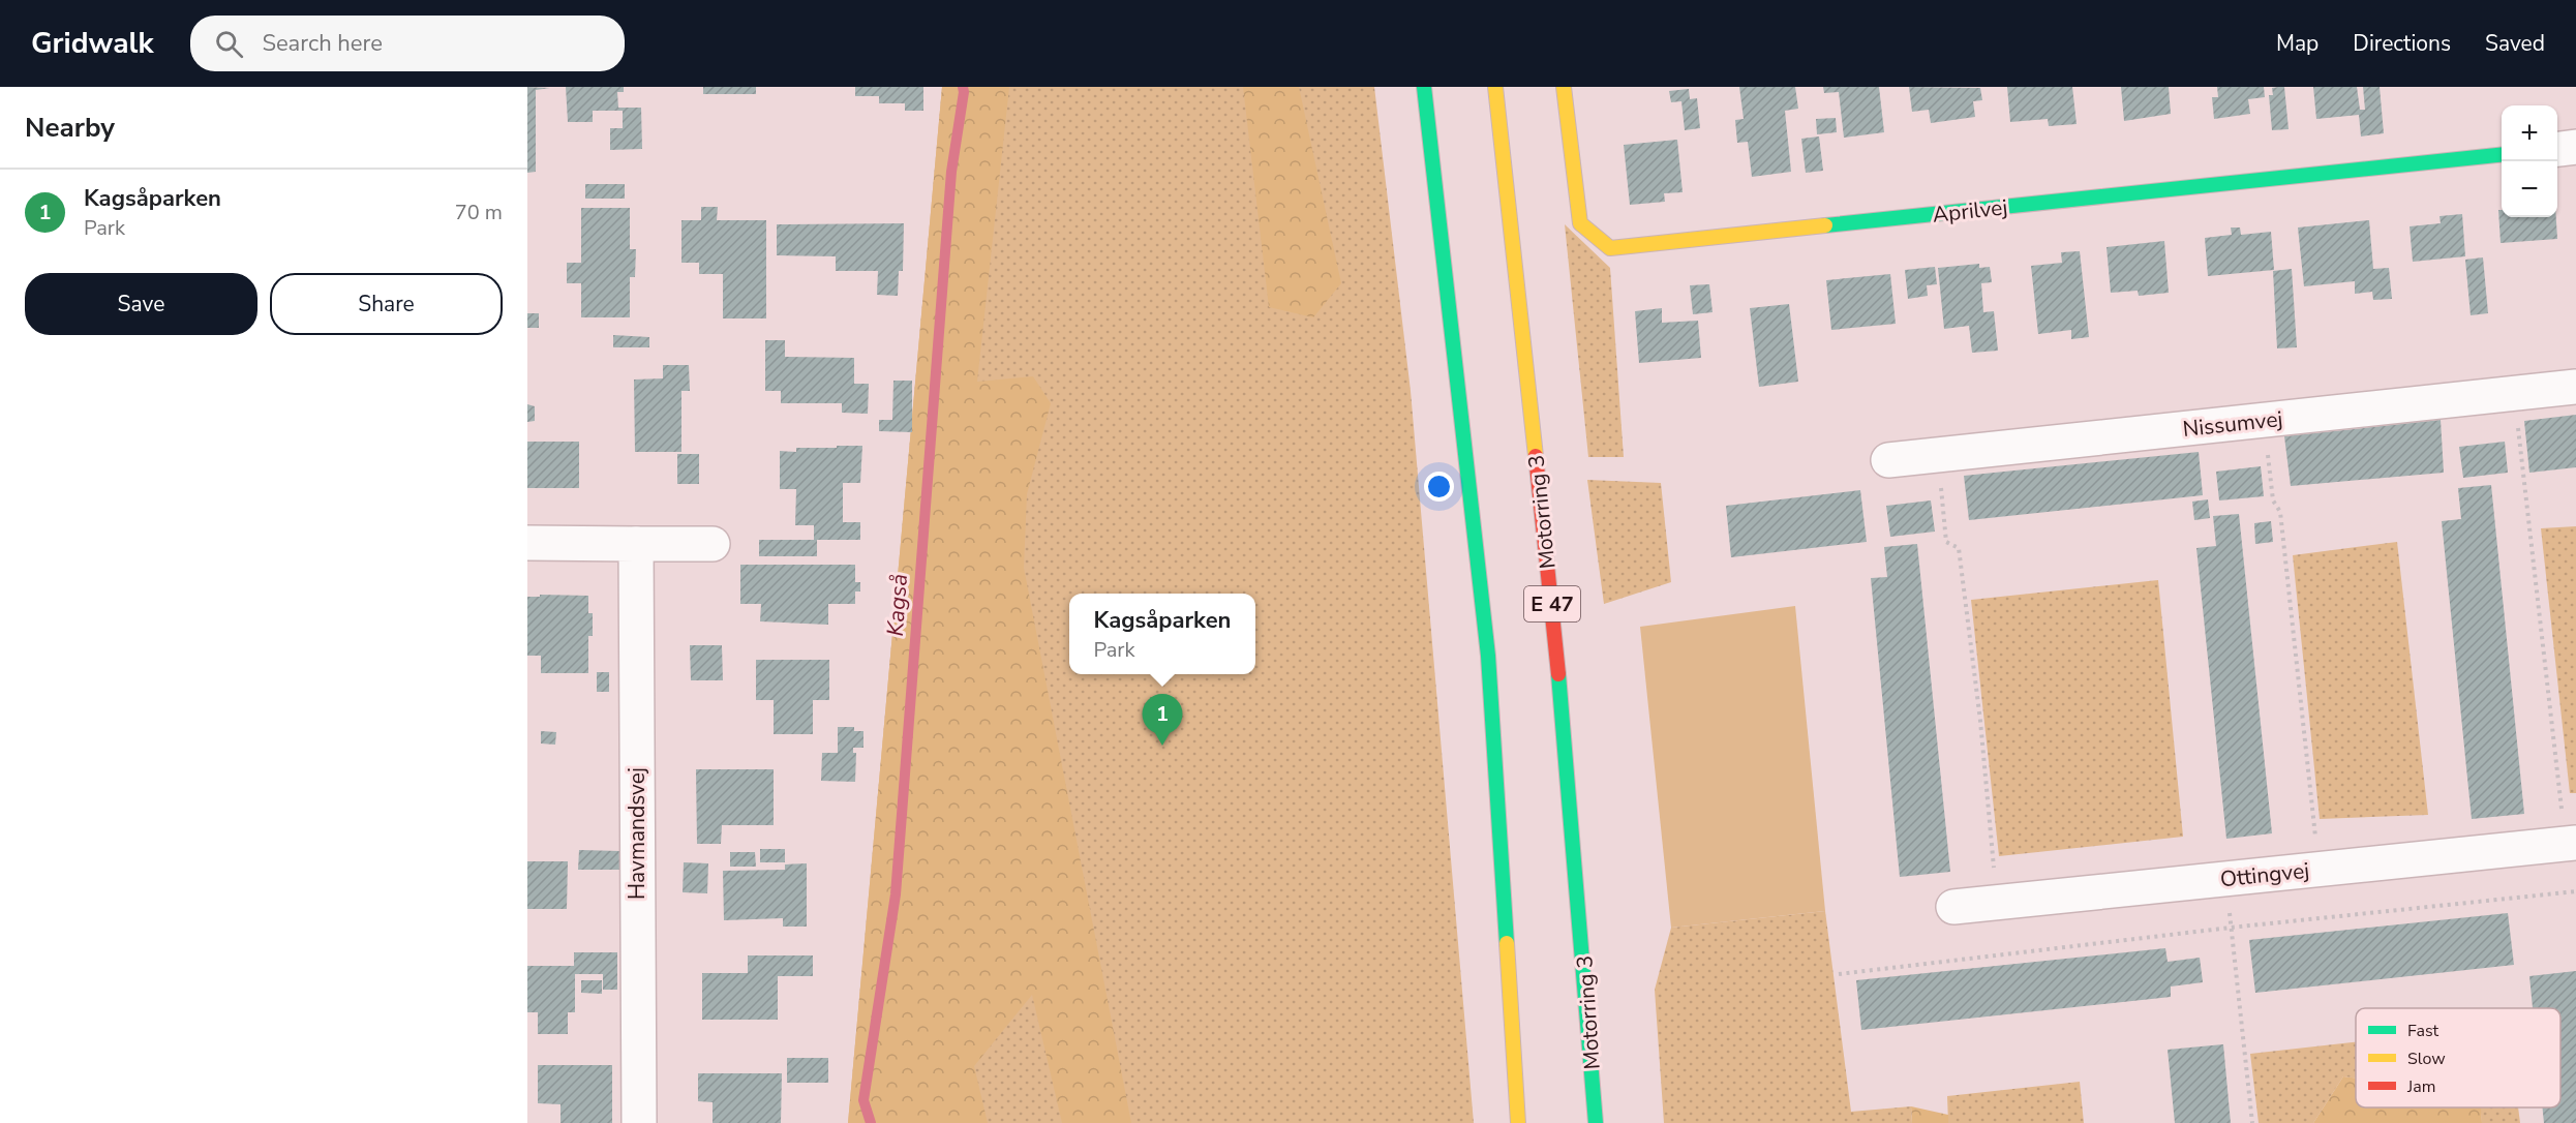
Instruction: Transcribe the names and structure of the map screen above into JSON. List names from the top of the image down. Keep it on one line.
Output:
{"streets":{"main road":["Aprilvej","Motorring 3","E 47"],"street":["Nissumvej","Havmandsvej","Ottingvej"]},"water":["Kagså"],"legend":["Fast","Slow","Jam"],"page":{"header":"Gridwalk","search":"Search here","nav":["Map","Directions","Saved"],"heading":"Nearby","map_buttons":["+","−"],"list":[{"mark":"1","name":"Kagsåparken","note":"Park","value":"70 m"}],"buttons":["Save","Share"],"popup":["Kagsåparken","Park"],"pins":"1"}}
